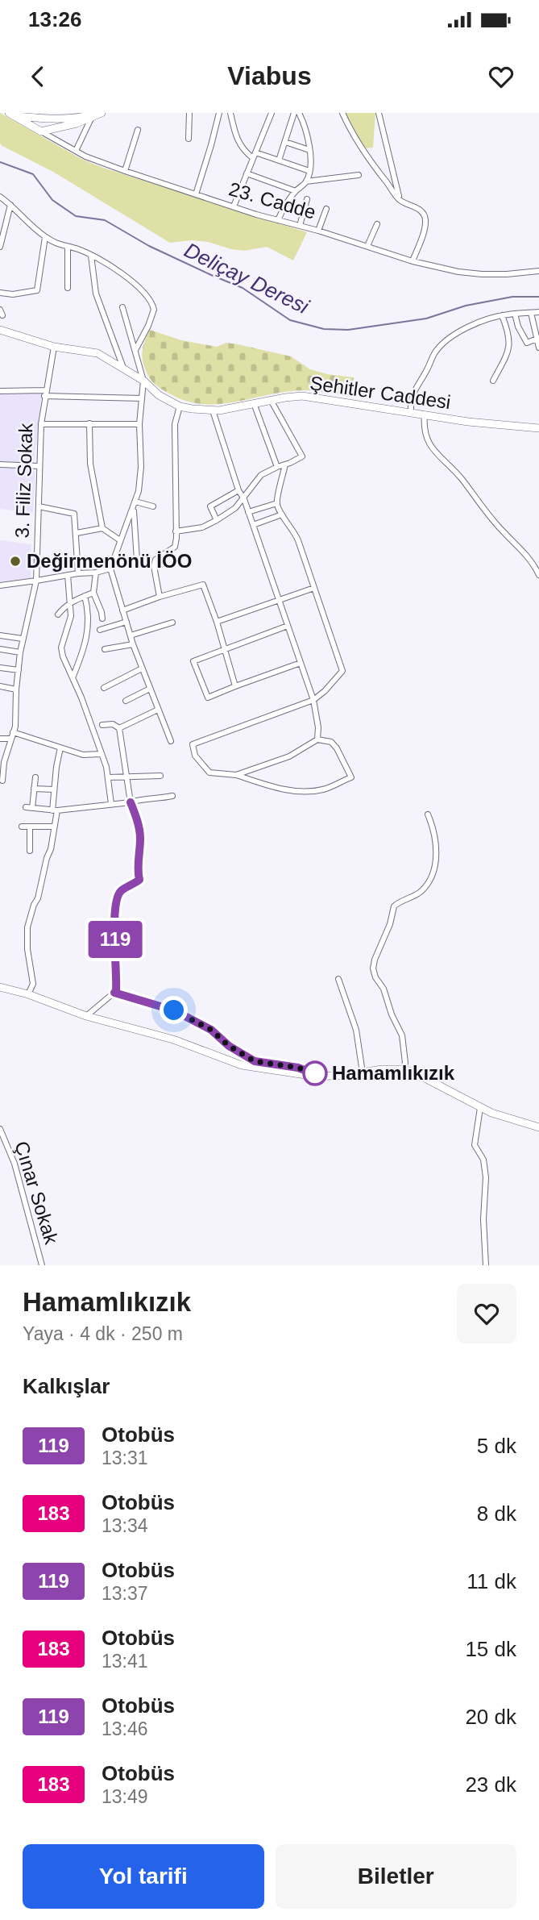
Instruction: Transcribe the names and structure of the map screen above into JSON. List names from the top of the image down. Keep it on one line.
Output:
{"streets":{"street":["23. Cadde","Şehitler Caddesi","3. Filiz Sokak","Çınar Sokak"]},"crossings":[["Şehitler Caddesi","3. Filiz Sokak"]],"water":["Deliçay Deresi"],"places":["Değirmenönü İÖO","Hamamlıkızık"],"lines":["bus line 119"],"page":{"status":"13:26","header":"Viabus","on_map":"119","heading":[["Hamamlıkızık","Yaya · 4 dk · 250 m"],"Kalkışlar"],"list":[{"mark":"119","name":"Otobüs","note":"13:31","value":"5 dk"},{"mark":"183","name":"Otobüs","note":"13:34","value":"8 dk"},{"mark":"119","name":"Otobüs","note":"13:37","value":"11 dk"},{"mark":"183","name":"Otobüs","note":"13:41","value":"15 dk"},{"mark":"119","name":"Otobüs","note":"13:46","value":"20 dk"},{"mark":"183","name":"Otobüs","note":"13:49","value":"23 dk"}],"buttons":["Yol tarifi","Biletler"]}}
